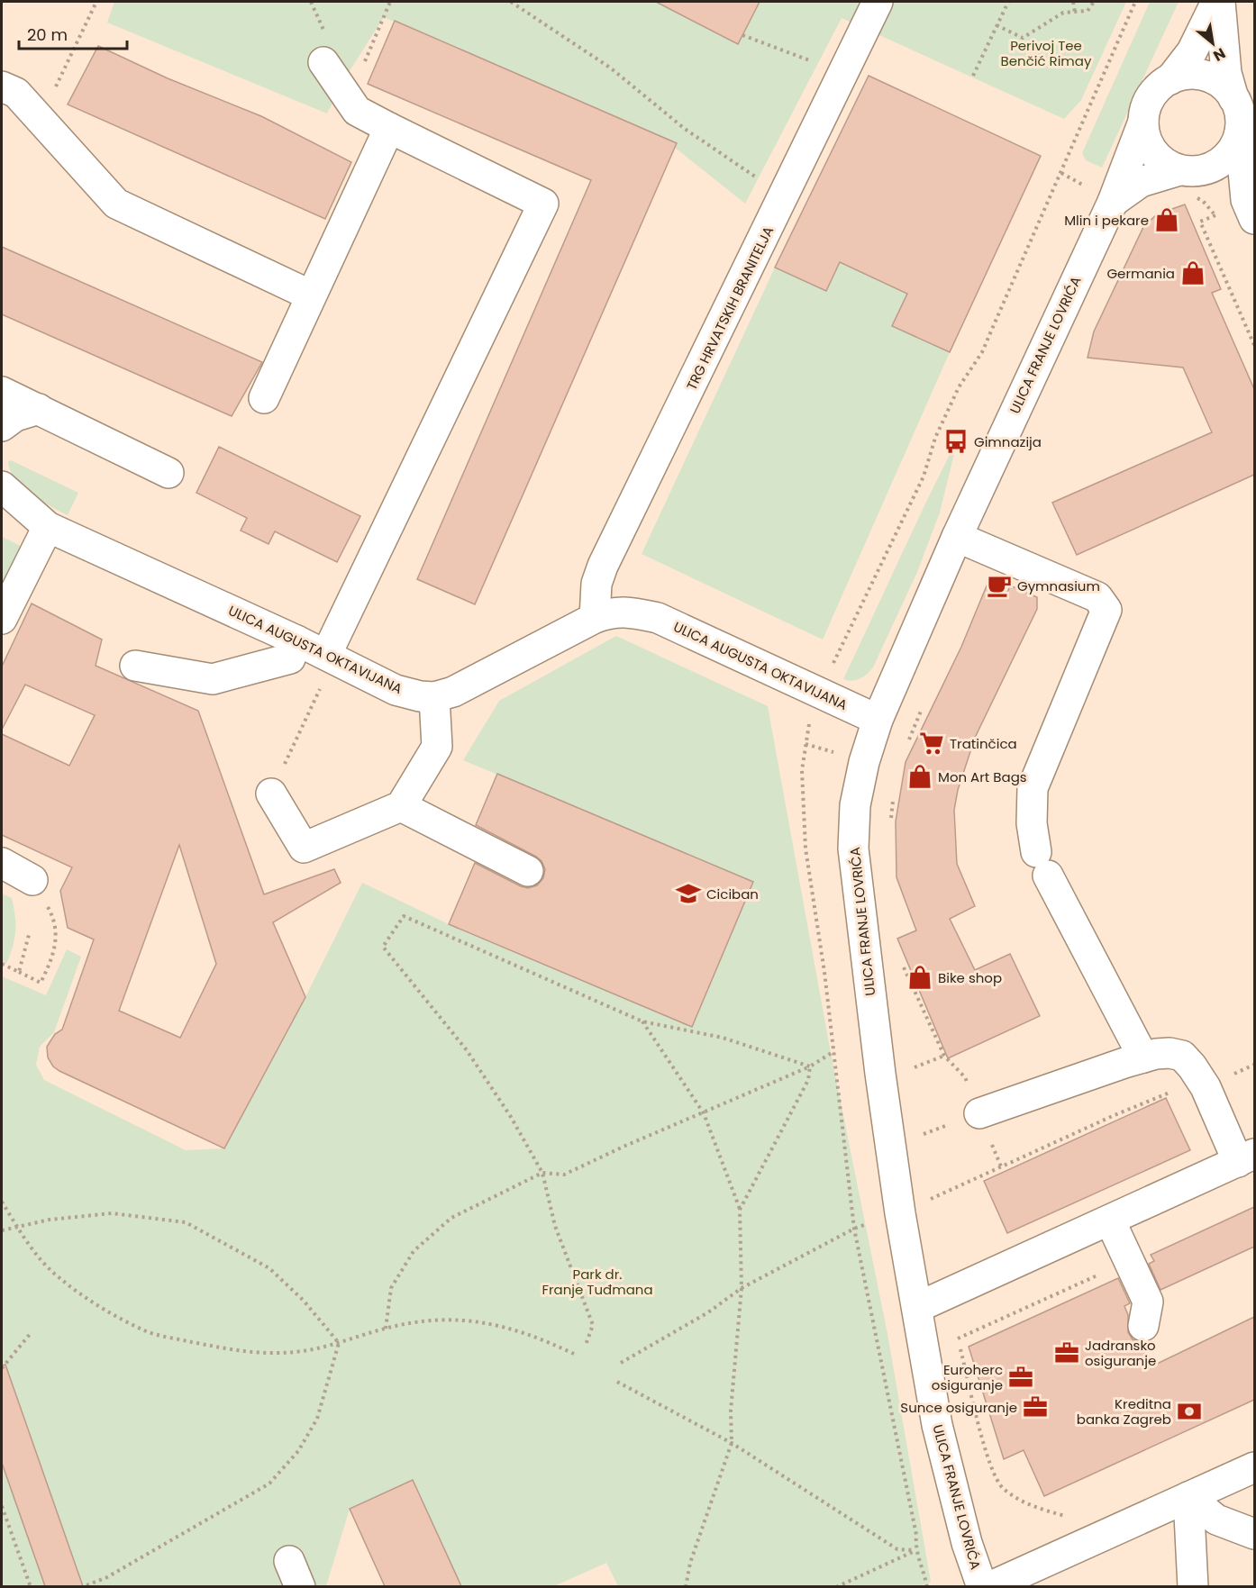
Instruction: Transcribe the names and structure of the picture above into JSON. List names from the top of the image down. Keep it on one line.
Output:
{"streets":{"street":["TRG HRVATSKIH BRANITELJA","ULICA FRANJE LOVRIĆA","ULICA AUGUSTA OKTAVIJANA"]},"crossings":[["TRG HRVATSKIH BRANITELJA","ULICA AUGUSTA OKTAVIJANA"],["ULICA FRANJE LOVRIĆA","ULICA AUGUSTA OKTAVIJANA"]],"parks":["Perivoj Tee Benčić Rimay","Park dr. Franje Tuđmana"],"places":{"shop":["Mlin i pekare","Germania","Mon Art Bags","Bike shop"],"bus stop":["Gimnazija"],"cafe":["Gymnasium"],"supermarket":["Tratinčica"],"school or university":["Ciciban"],"office":["Jadransko osiguranje","Euroherc osiguranje","Sunce osiguranje"],"bank":["Kreditna banka Zagreb"]},"scale_bar":"20 m","north":"bottom right"}
